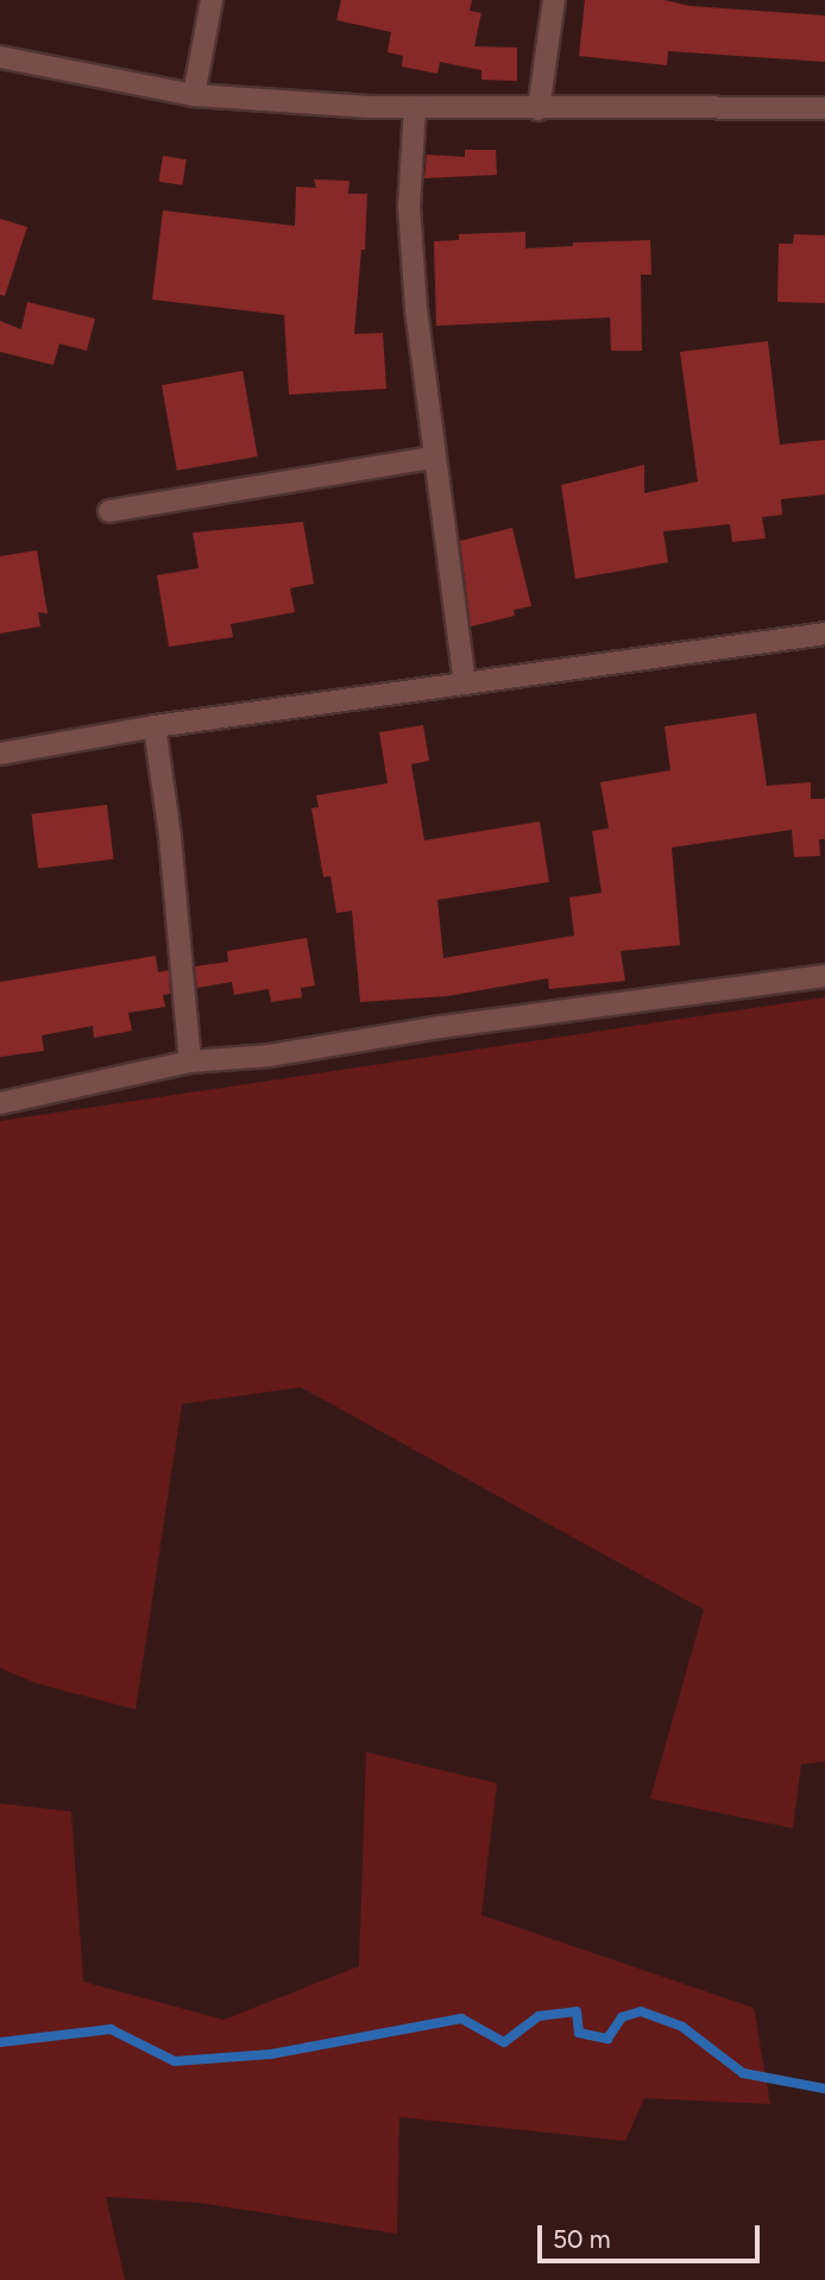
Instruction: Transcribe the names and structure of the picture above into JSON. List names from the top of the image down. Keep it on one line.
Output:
{"scale_bar":"50 m"}
